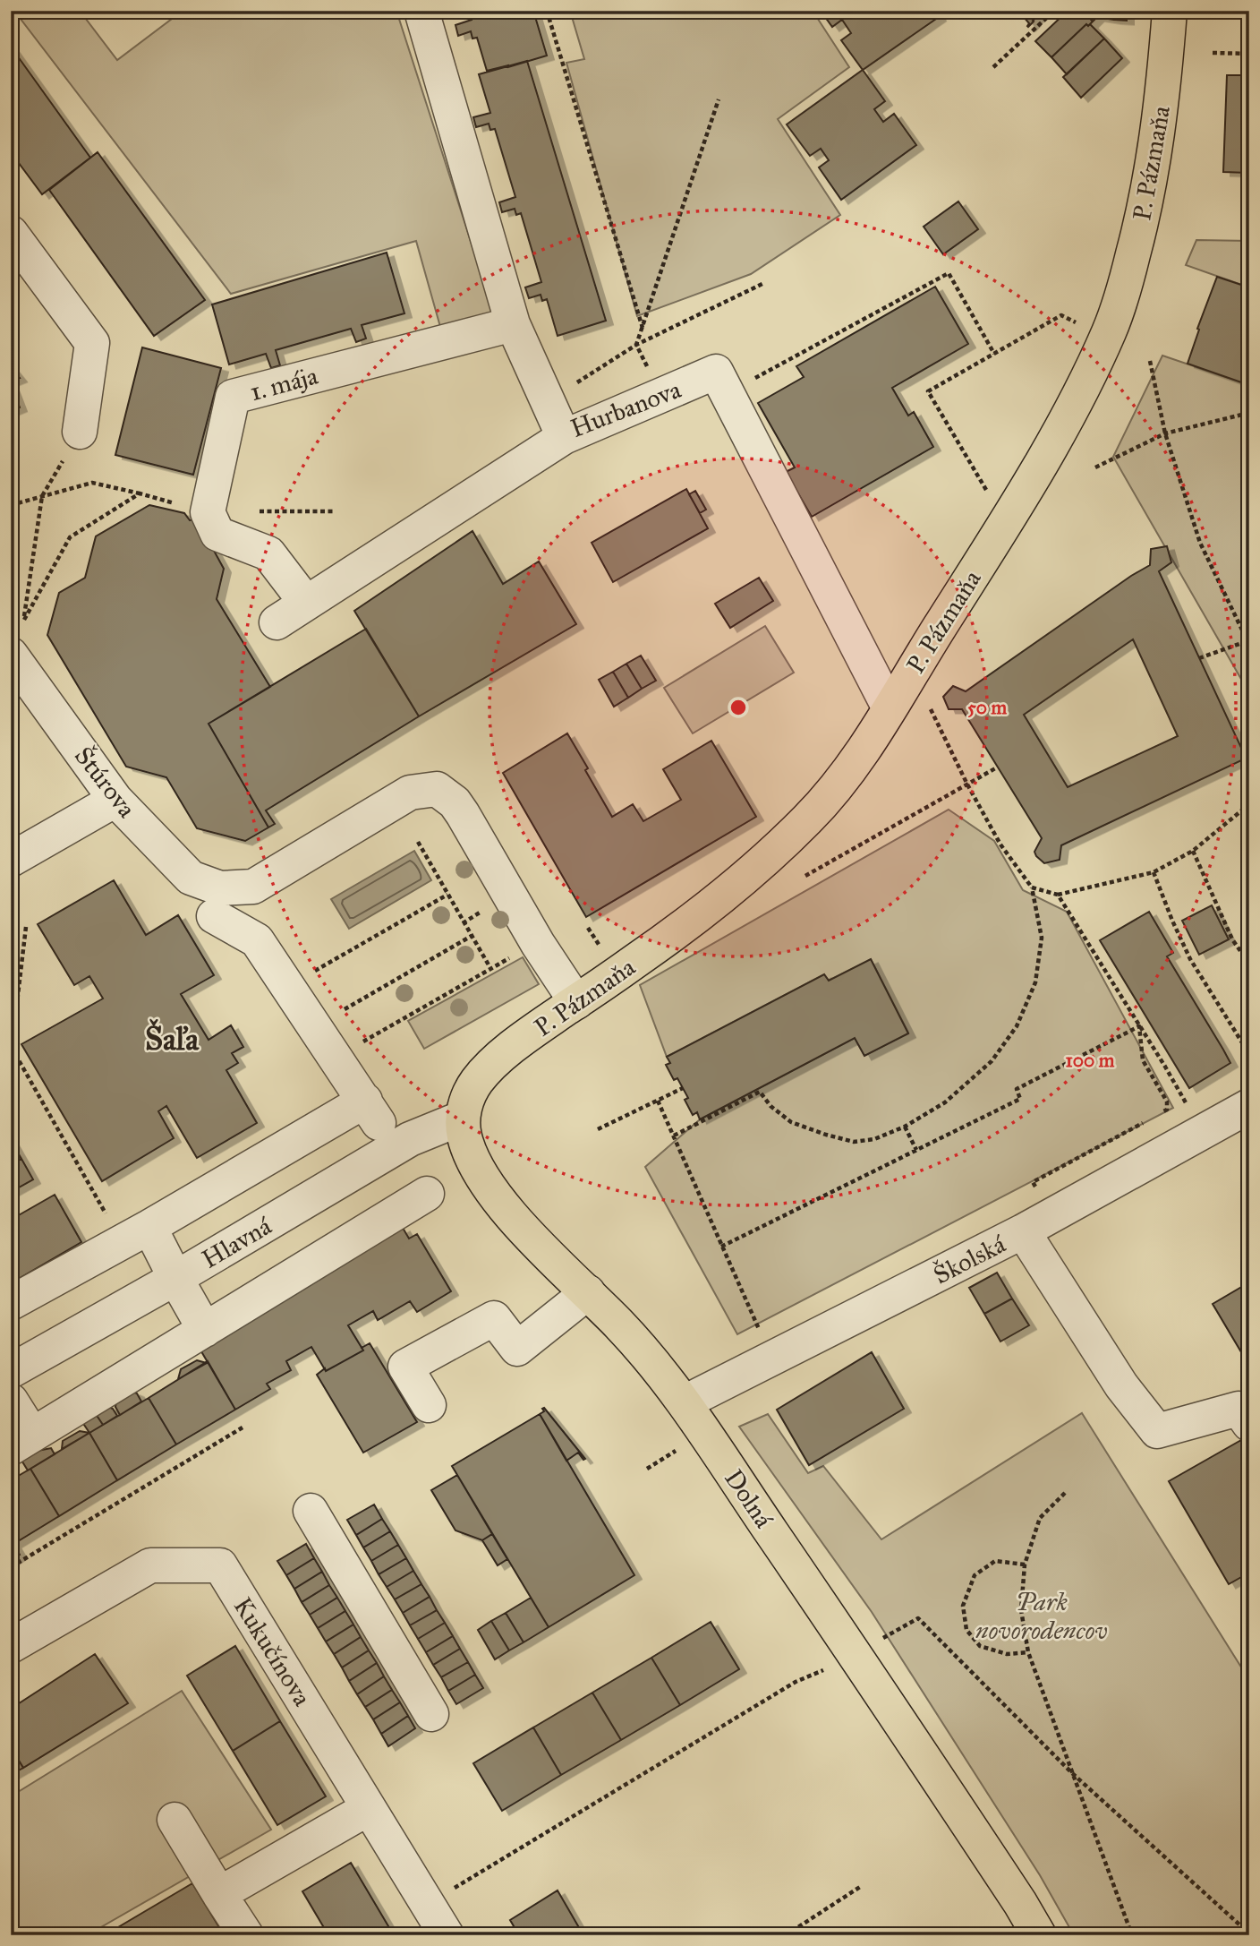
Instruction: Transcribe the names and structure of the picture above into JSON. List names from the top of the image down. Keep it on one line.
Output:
{"streets":{"main road":["P. Pázmaňa","Dolná"],"street":["1. mája","Hurbanova","Štúrova","Hlavná","Školská","Kukučínova"]},"crossings":[["P. Pázmaňa","Dolná"],["1. mája","Hurbanova"],["Hlavná","Dolná"],["Školská","Dolná"]],"districts":["Šaľa"],"parks":["Park novorodencov"],"rings":["50 m","100 m"]}
